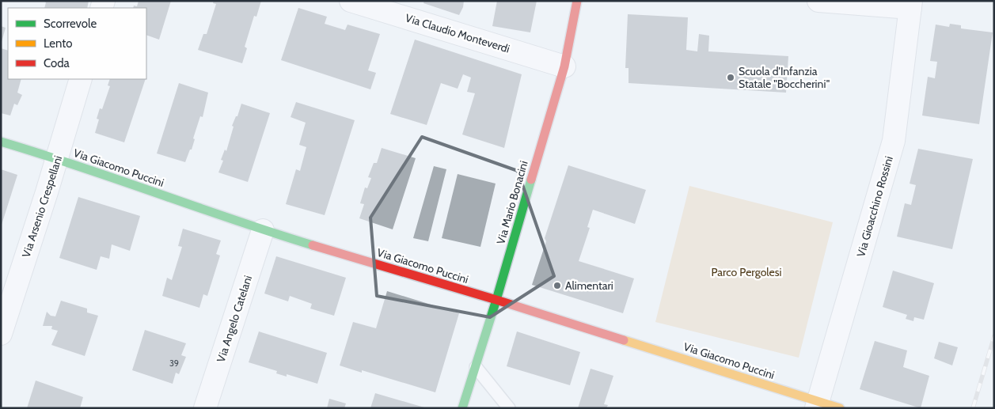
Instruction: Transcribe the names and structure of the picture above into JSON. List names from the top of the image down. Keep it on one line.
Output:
{"streets":{"street":["Via Claudio Monteverdi","Via Giacomo Puccini","Via Mario Bonacini","Via Arsenio Crespellani","Via Gioacchino Rossini","Via Angelo Catelani"]},"crossings":[["Via Claudio Monteverdi","Via Mario Bonacini"],["Via Giacomo Puccini","Via Mario Bonacini"],["Via Giacomo Puccini","Via Arsenio Crespellani"],["Via Giacomo Puccini","Via Gioacchino Rossini"],["Via Giacomo Puccini","Via Angelo Catelani"]],"parks":["Parco Pergolesi"],"places":["Scuola d'Infanzia Statale \"Boccherini\"","Alimentari"],"house_numbers":["39"],"legend":["Scorrevole","Lento","Coda"]}
